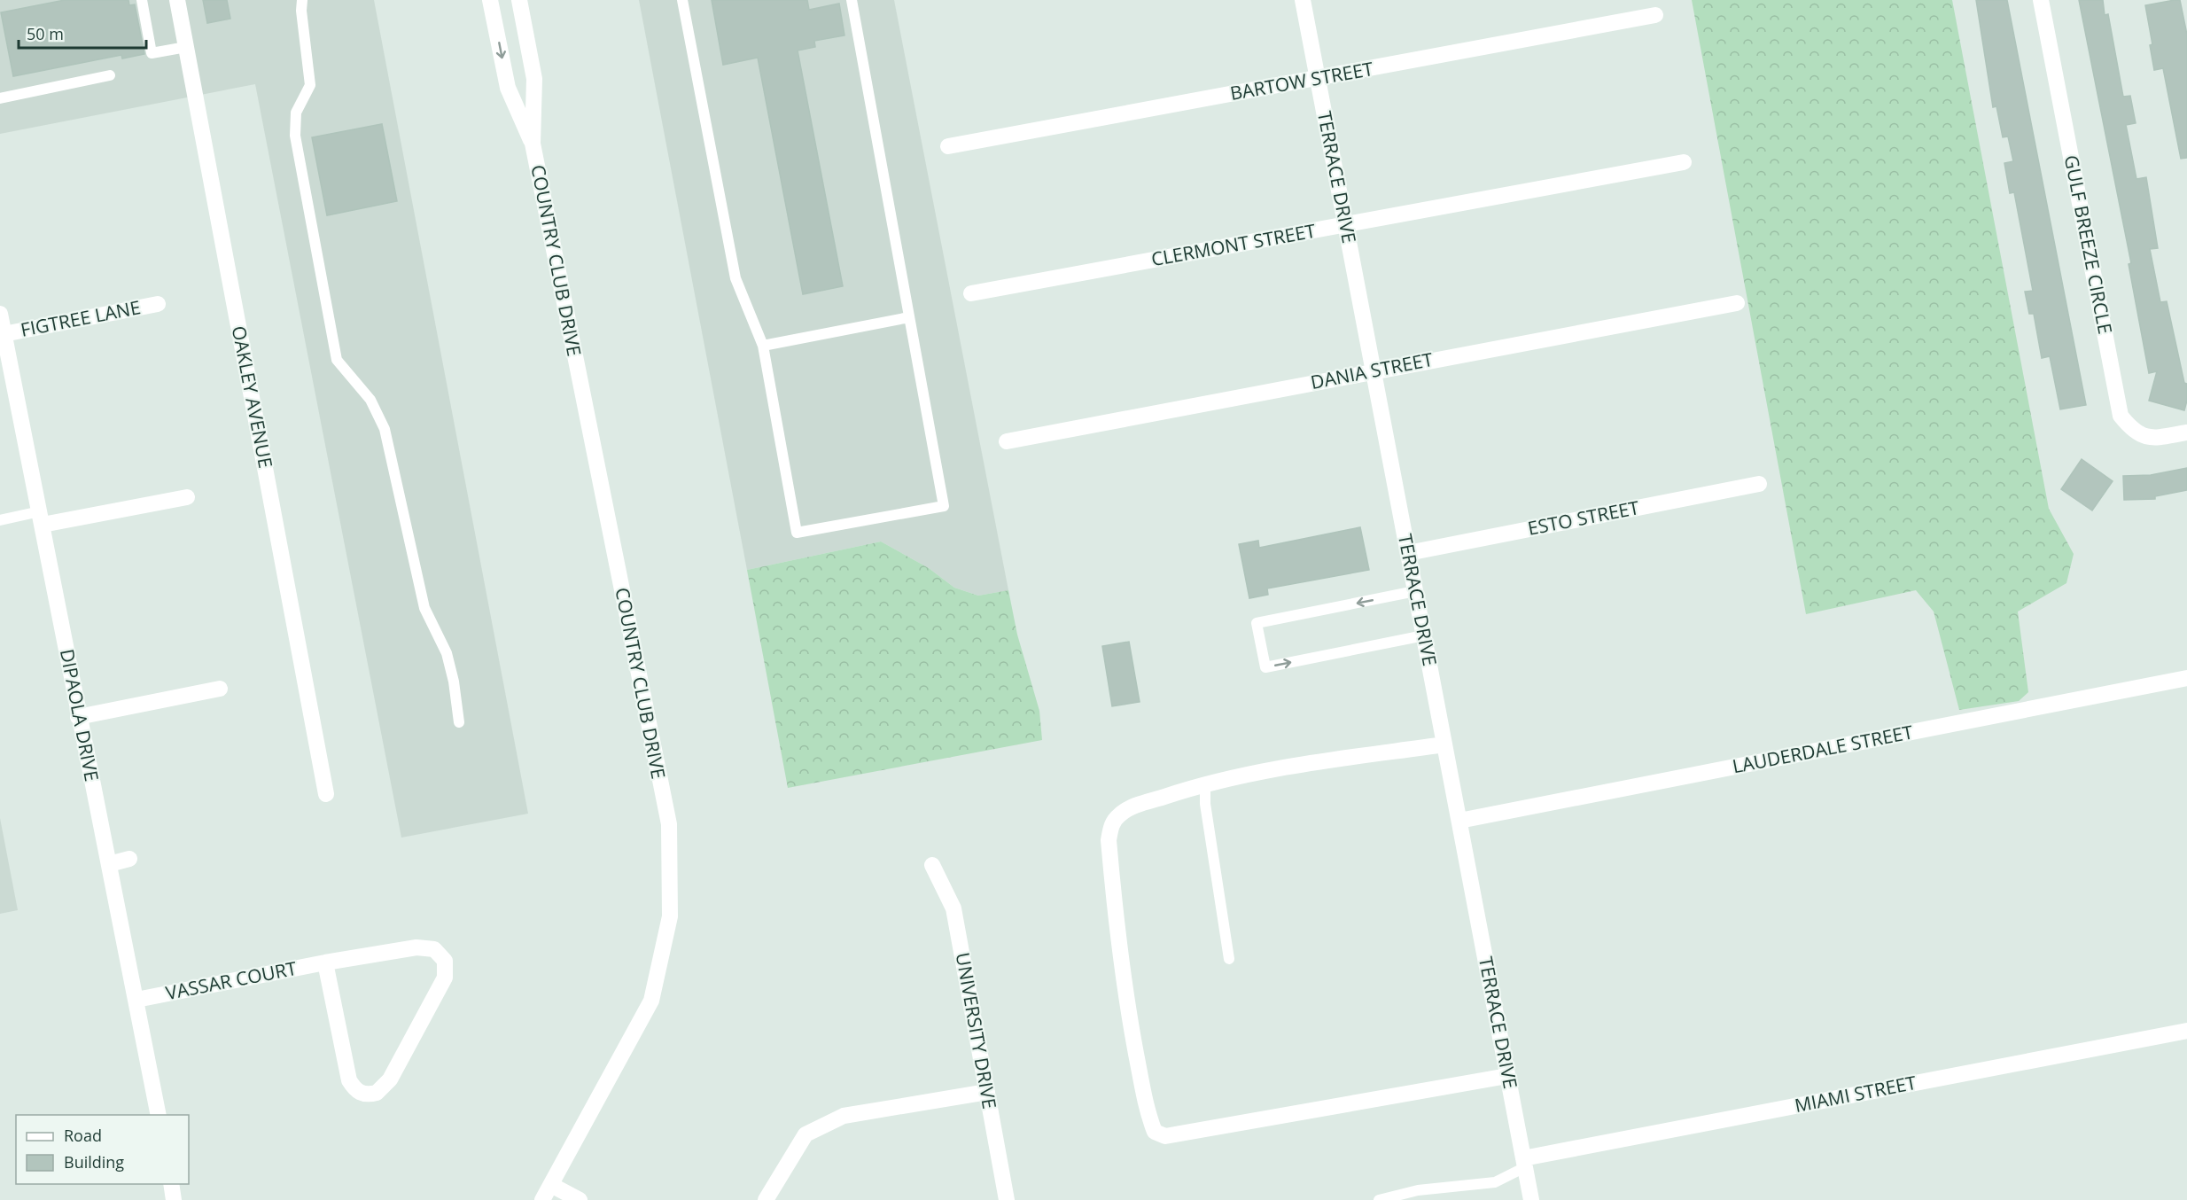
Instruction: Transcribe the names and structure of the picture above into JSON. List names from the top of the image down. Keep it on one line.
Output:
{"streets":{"street":["BARTOW STREET","TERRACE DRIVE","GULF BREEZE CIRCLE","CLERMONT STREET","COUNTRY CLUB DRIVE","FIGTREE LANE","DANIA STREET","OAKLEY AVENUE","ESTO STREET","DIPAOLA DRIVE","LAUDERDALE STREET","VASSAR COURT","UNIVERSITY DRIVE","MIAMI STREET"]},"crossings":[["BARTOW STREET","TERRACE DRIVE"],["TERRACE DRIVE","CLERMONT STREET"],["TERRACE DRIVE","DANIA STREET"],["TERRACE DRIVE","ESTO STREET"],["TERRACE DRIVE","LAUDERDALE STREET"],["TERRACE DRIVE","MIAMI STREET"],["FIGTREE LANE","DIPAOLA DRIVE"],["DIPAOLA DRIVE","VASSAR COURT"]],"legend":["Road","Building"],"scale_bar":"50 m"}
